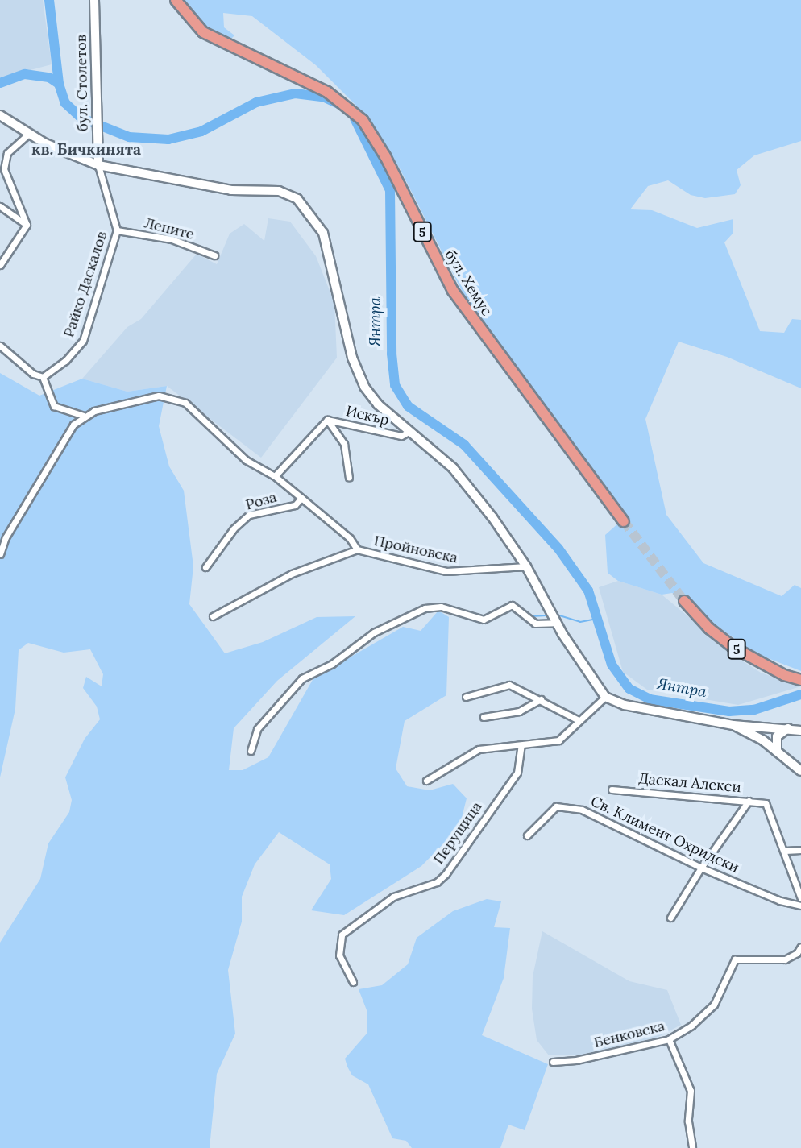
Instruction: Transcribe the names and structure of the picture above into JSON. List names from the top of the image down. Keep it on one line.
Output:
{"streets":{"main road":["5","бул. Хемус"],"street":["бул. Столетов","Лепите","Райко Даскалов","Искър","Роза","Пройновска","Даскал Алекси","Перущица","Св. Климент Охридски","Бенковска"]},"crossings":[["бул. Столетов","Райко Даскалов"],["Лепите","Райко Даскалов"]],"districts":["кв. Бичкинята"],"water":["Янтра"]}
